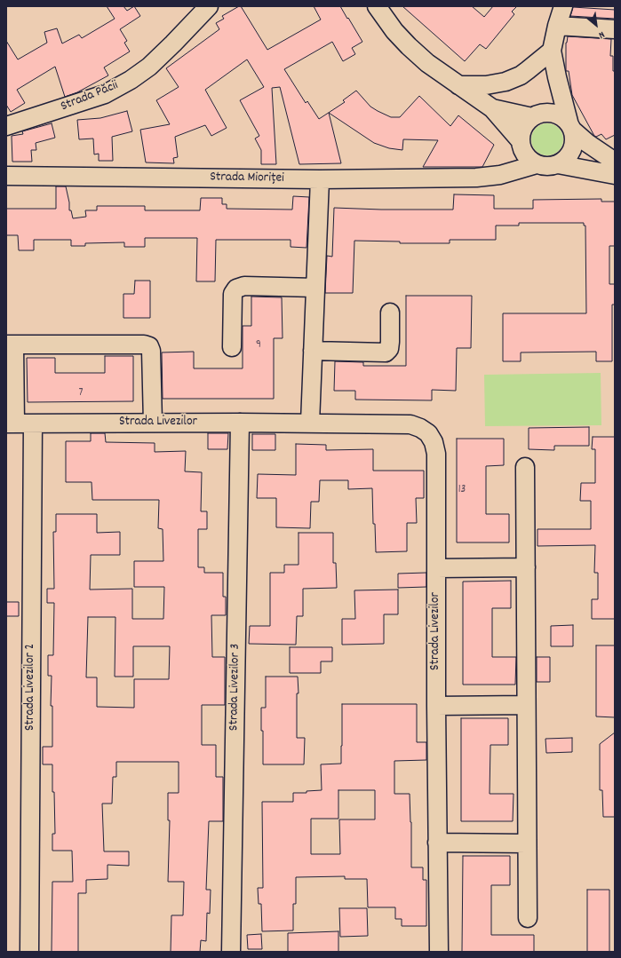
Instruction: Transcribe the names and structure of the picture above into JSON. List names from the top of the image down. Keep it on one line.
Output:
{"streets":{"street":["Strada Păcii","Strada Mioriței","Strada Livezilor","Strada Livezilor 2","Strada Livezilor 3"]},"crossings":[["Strada Livezilor","Strada Livezilor 2"],["Strada Livezilor","Strada Livezilor 3"]],"house_numbers":["9","7","13"],"north":"bottom right"}
